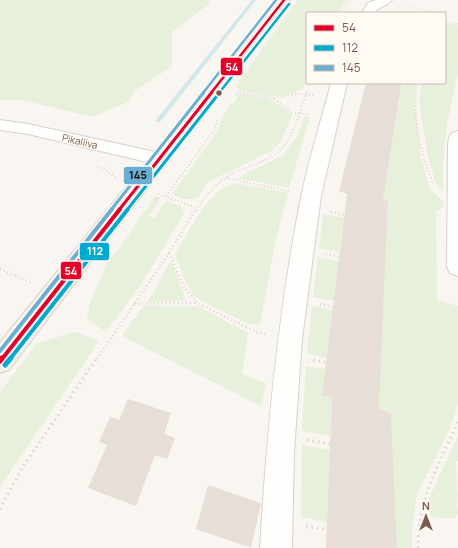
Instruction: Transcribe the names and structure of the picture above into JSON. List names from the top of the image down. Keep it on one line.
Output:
{"streets":{"street":["Pikaliiva"]},"lines":["transit line 54","transit line 145","transit line 112"],"legend":["54","112","145"],"north":"top"}
